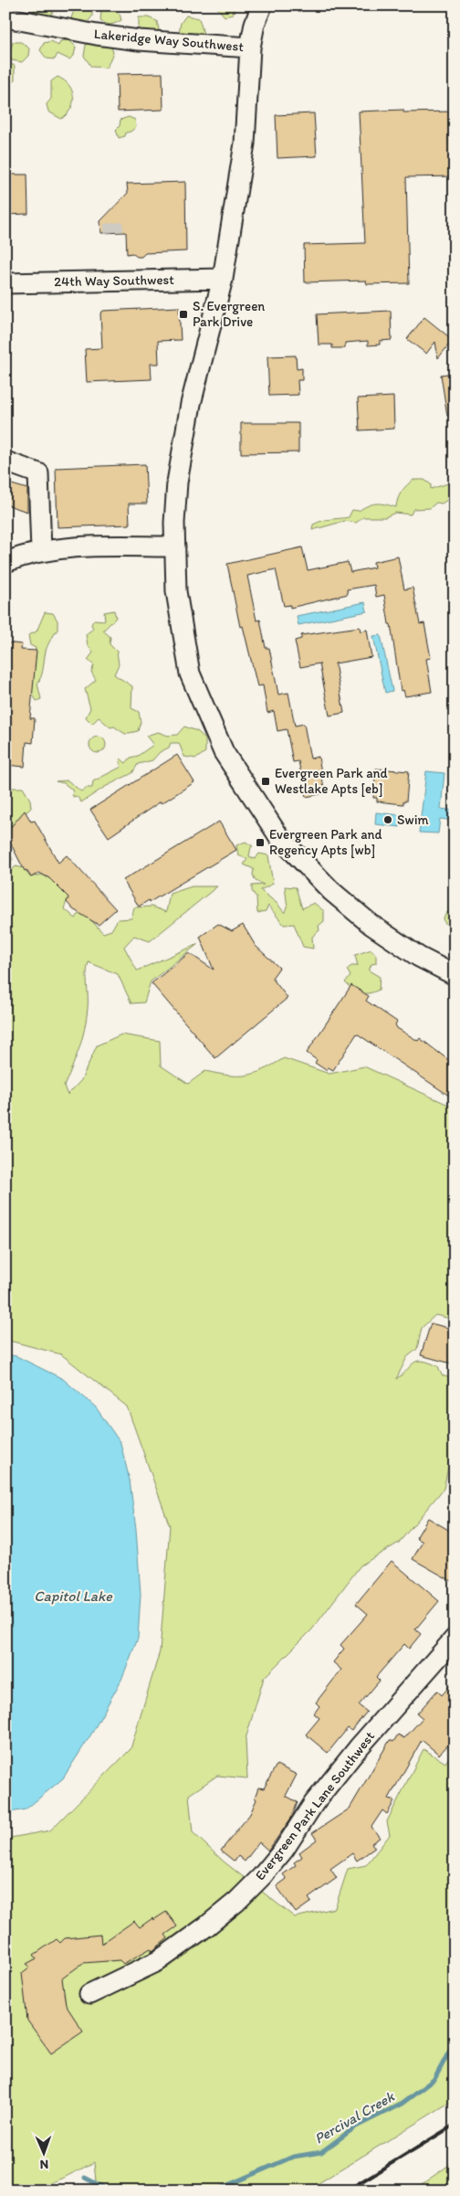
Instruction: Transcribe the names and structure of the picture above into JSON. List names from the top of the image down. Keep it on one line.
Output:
{"streets":{"street":["Lakeridge Way Southwest","24th Way Southwest","Evergreen Park Lane Southwest"]},"water":["Capitol Lake","Percival Creek"],"places":{"transit":["S. Evergreen Park Drive","Evergreen Park and Westlake Apts [eb]","Evergreen Park and Regency Apts [wb]"],"other":["Swim"]},"north":"bottom"}
